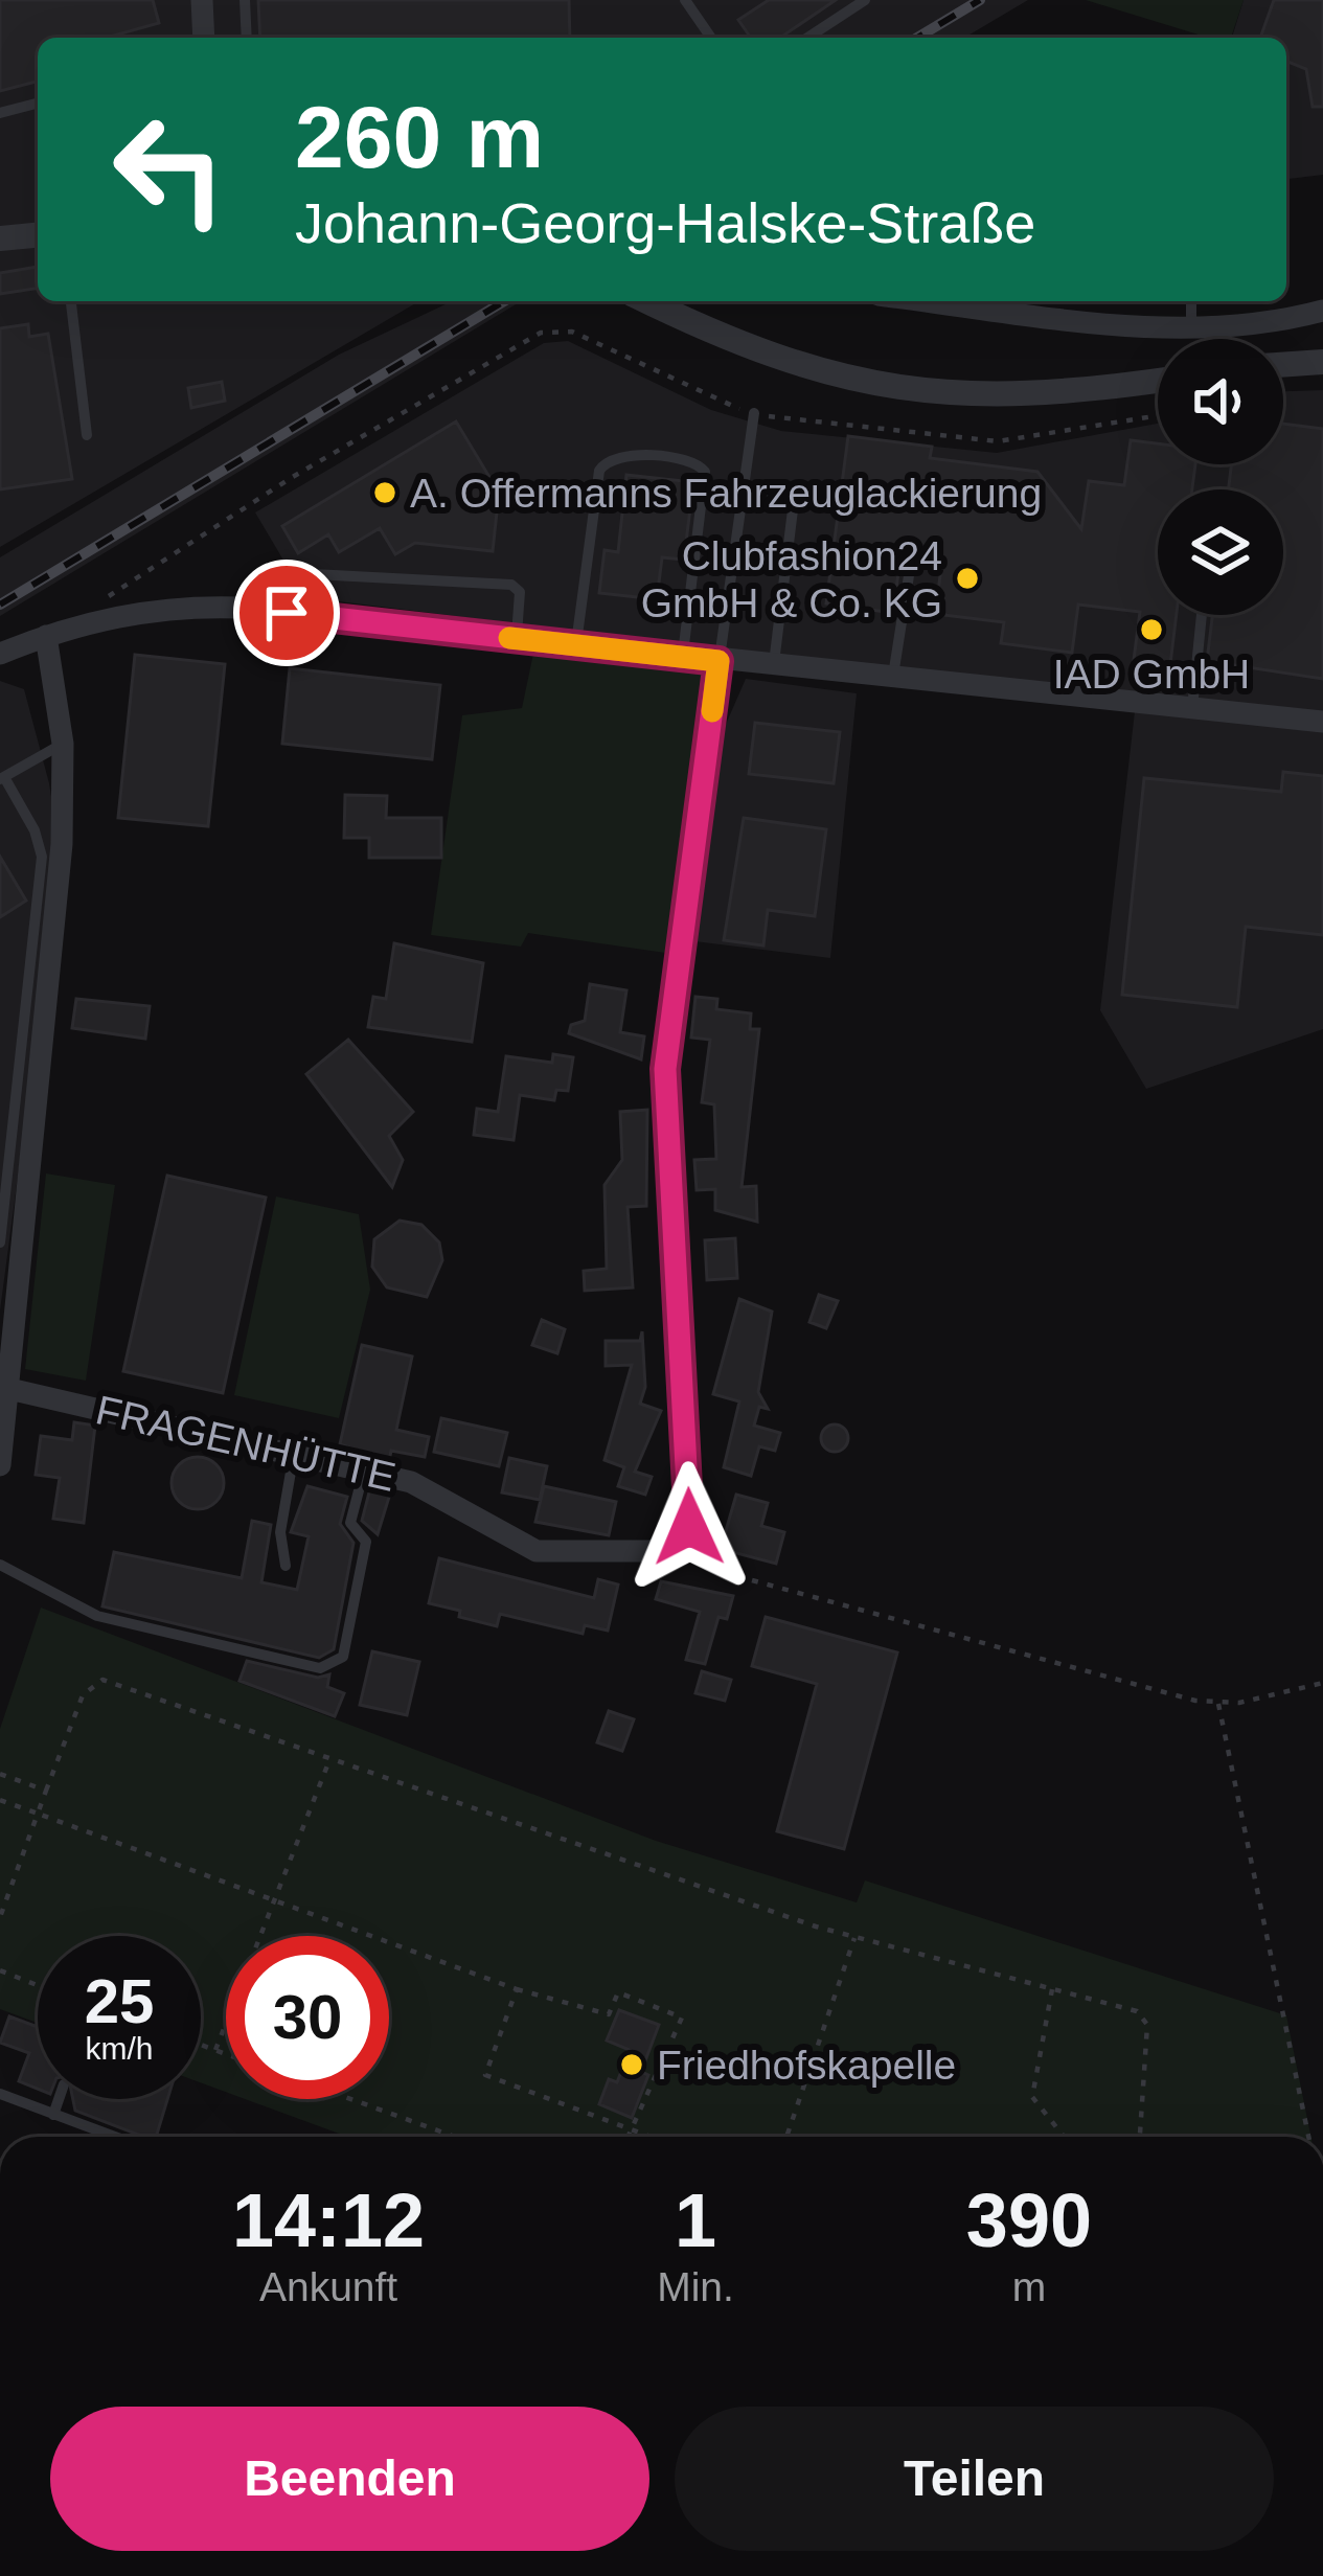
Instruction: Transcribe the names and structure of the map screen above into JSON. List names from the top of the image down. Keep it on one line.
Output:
{"streets":{"street":["FRAGENHÜTTE"]},"places":["A. Offermanns Fahrzeuglackierung","Clubfashion24 GmbH & Co. KG","IAD GmbH","Friedhofskapelle"],"page":{"turn":["260 m","Johann-Georg-Halske-Straße"],"speed":"25 km/h","limit":"30","eta":["14:12","Ankunft","1","Min.","390","m"],"buttons":["Beenden","Teilen"]}}
